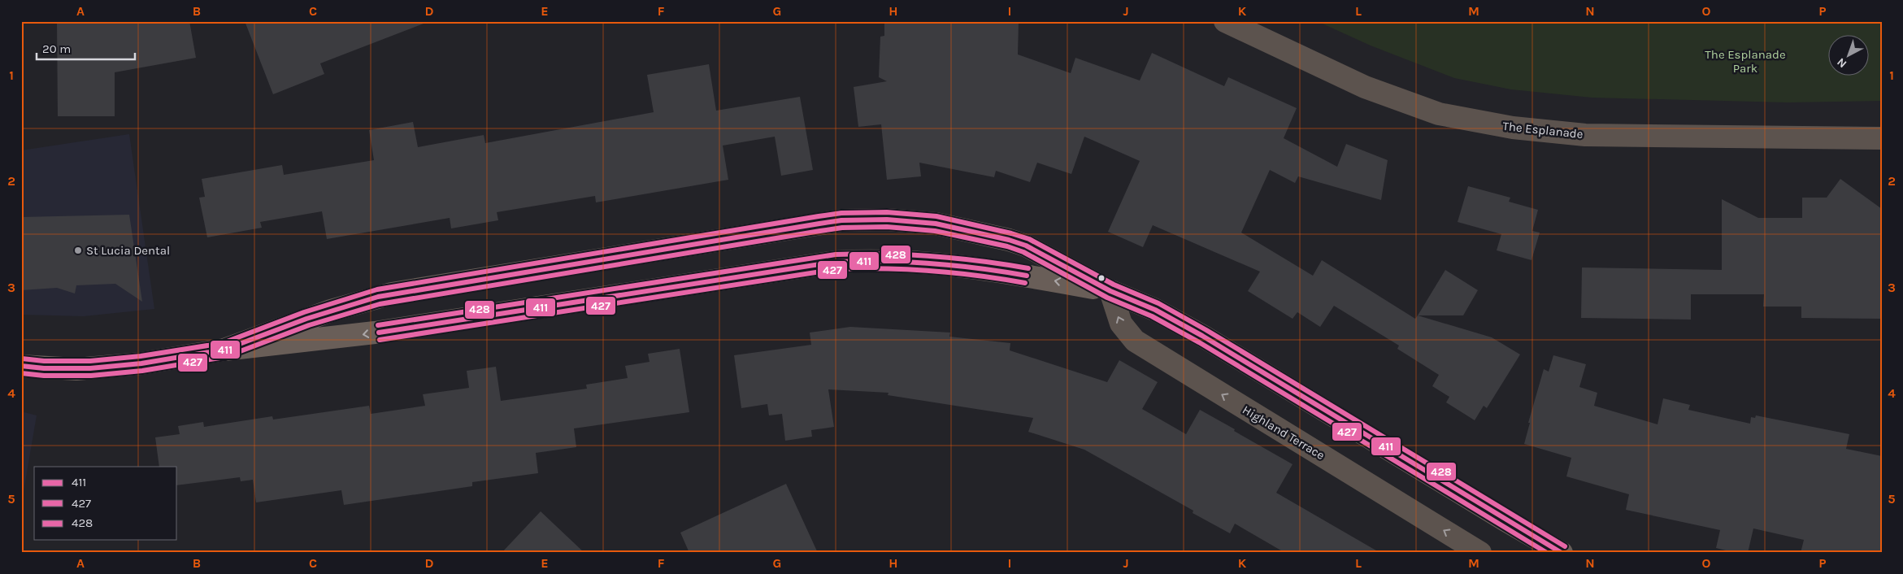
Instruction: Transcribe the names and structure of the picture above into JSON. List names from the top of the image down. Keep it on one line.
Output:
{"streets":{"street":["The Esplanade","Highland Terrace"]},"one_way":["Highland Terrace"],"parks":["The Esplanade Park"],"places":["St Lucia Dental"],"lines":["transit line 428","transit line 411","transit line 427"],"legend":["411","427","428"],"scale_bar":"20 m","north":"bottom left","grid":{"columns":["A","B","C","D","E","F","G","H","I","J","K","L","M","N","O","P"],"rows":["1","2","3","4","5"]}}
